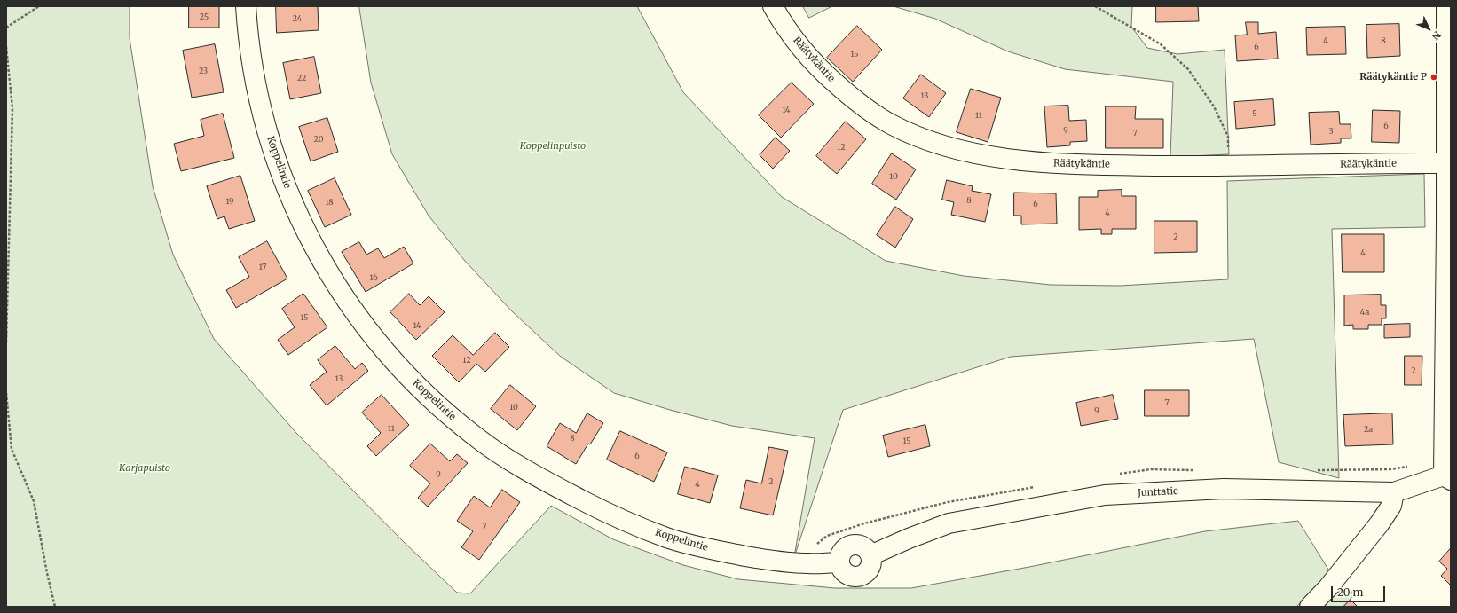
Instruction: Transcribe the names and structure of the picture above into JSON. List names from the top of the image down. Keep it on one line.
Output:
{"streets":{"street":["Räätykäntie","Koppelintie","Junttatie"]},"crossings":[["Koppelintie","Junttatie"]],"parks":["Koppelinpuisto","Karjapuisto"],"places":["Räätykäntie P"],"house_numbers":["25","24","4","8","6","15","23","22","13","14","5","11","6","9","3","7","20","12","10","8","19","18","6","4","2","4","17","16","4a","15","14","12","2","13","7","10","9","11","2a","8","15","6","9","2","4","7"],"scale_bar":"20 m","north":"bottom right"}
